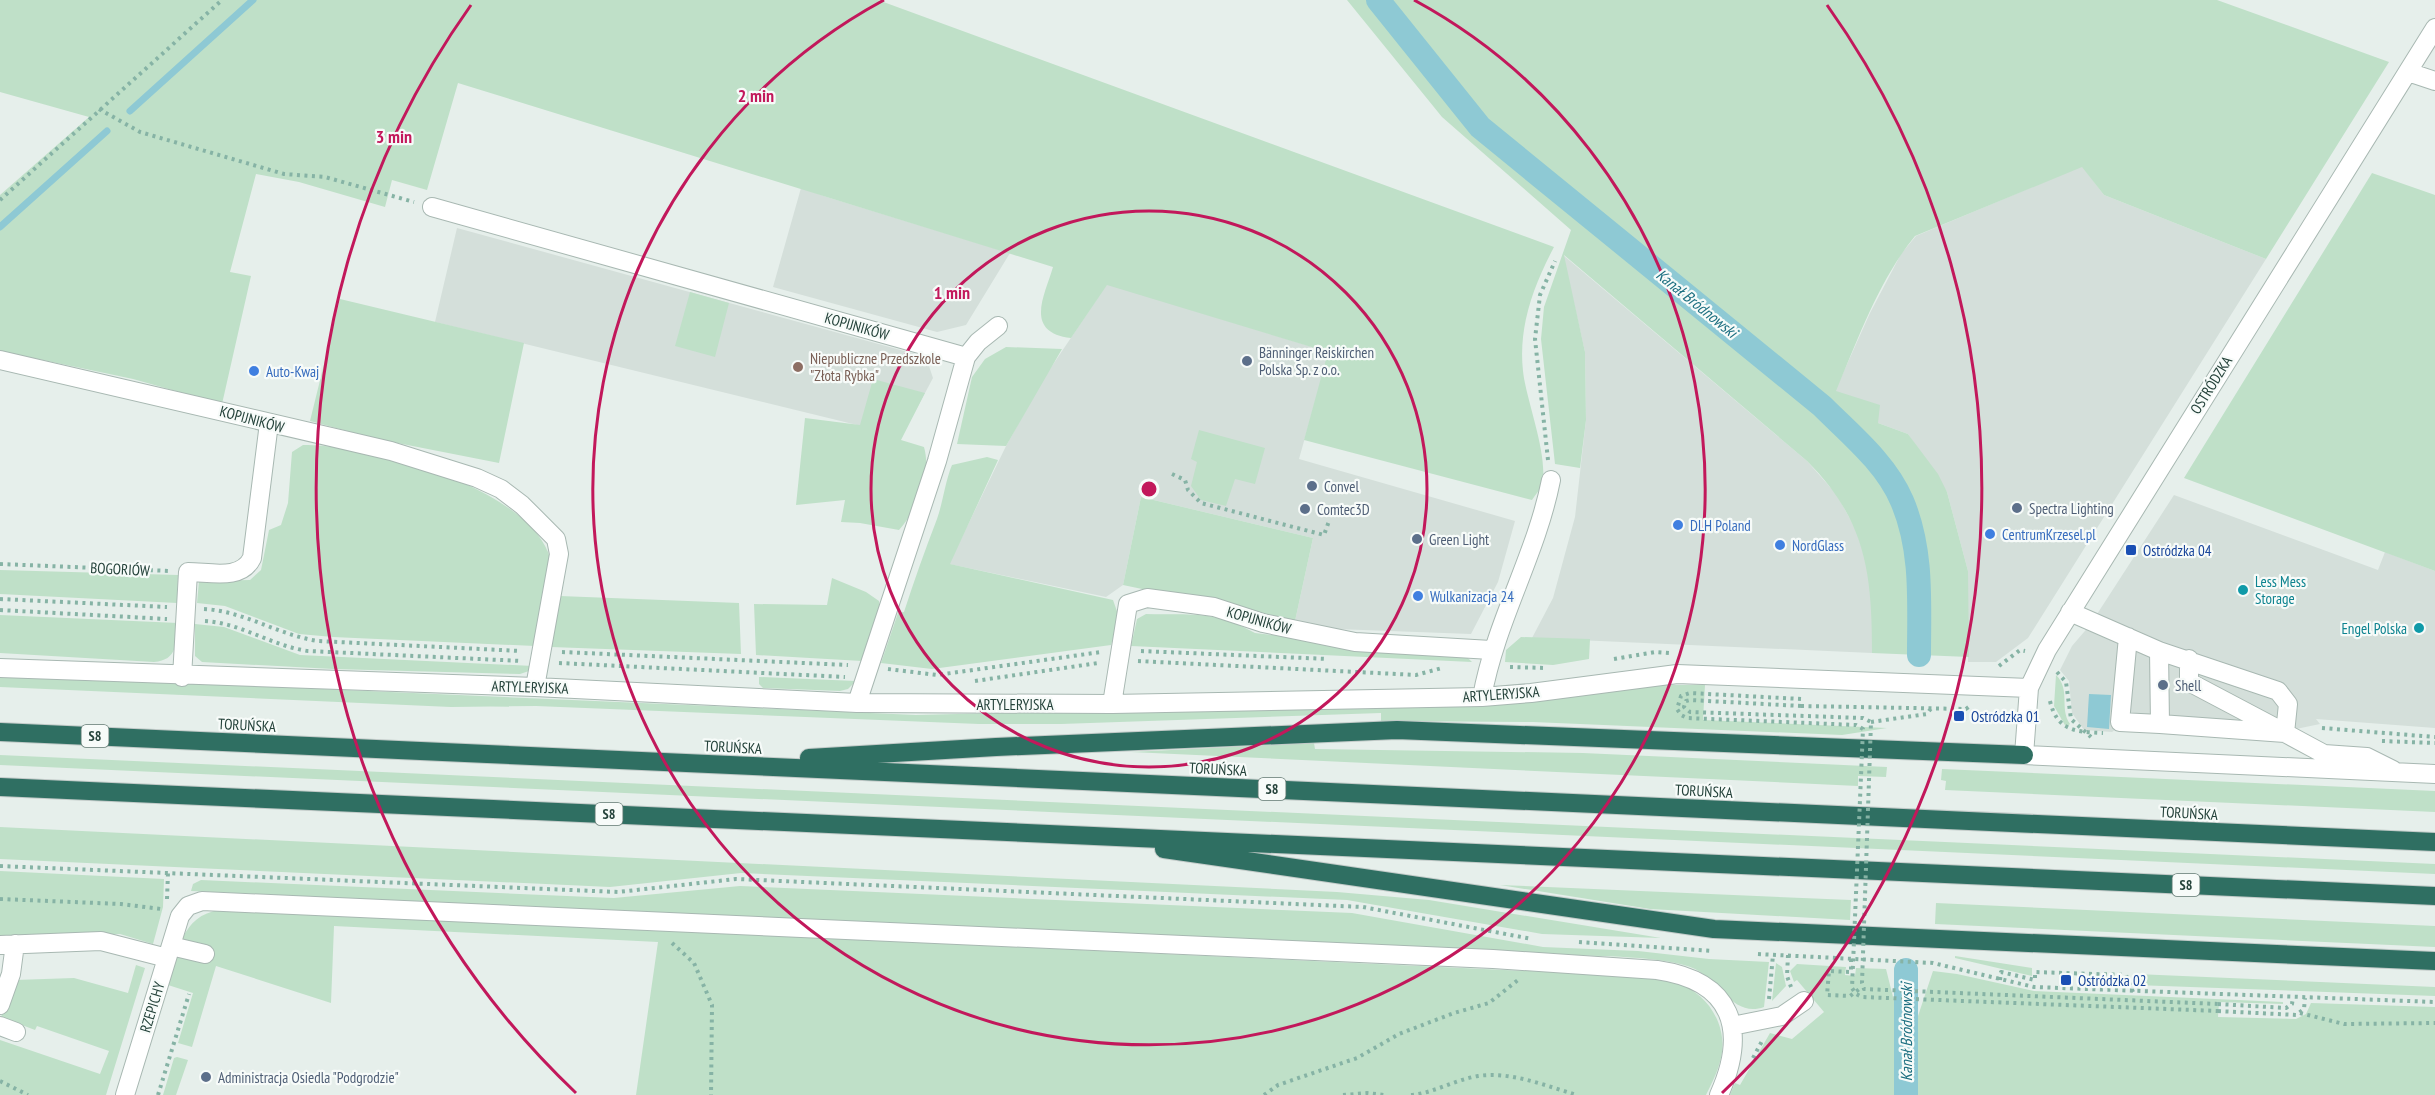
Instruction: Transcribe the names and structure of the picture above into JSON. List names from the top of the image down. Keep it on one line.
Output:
{"streets":{"highway":["TORUŃSKA","S8"],"street":["KOPIJNIKÓW","OSTRÓDZKA","ARTYLERYJSKA","RZEPICHY"],"path":["BOGORIÓW"]},"crossings":[["KOPIJNIKÓW","ARTYLERYJSKA"],["OSTRÓDZKA","ARTYLERYJSKA"]],"water":["Kanał Bródnowski"],"places":{"other":["Bänninger Reiskirchen Polska Sp. z o.o.","Niepubliczne Przedszkole \"Złota Rybka\"","Auto-Kwaj","Convel","Spectra Lighting","Comtec3D","DLH Poland","CentrumKrzesel.pl","Green Light","NordGlass","Less Mess Storage","Wulkanizacja 24","Engel Polska","Shell","Administracja Osiedla \"Podgrodzie\""],"transit":["Ostródzka 04","Ostródzka 01","Ostródzka 02"]},"rings":["2 min","3 min","1 min"]}
